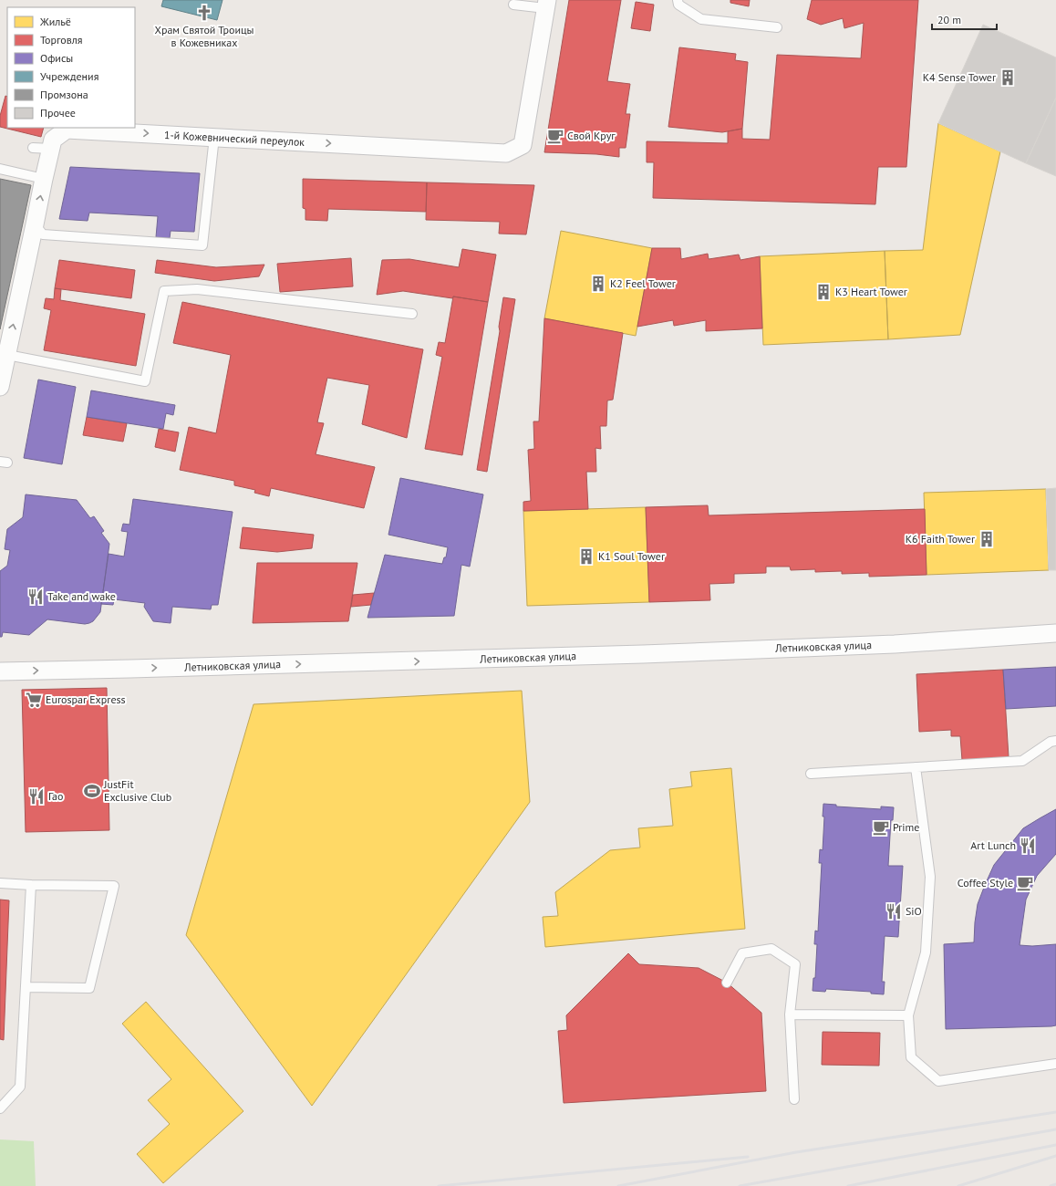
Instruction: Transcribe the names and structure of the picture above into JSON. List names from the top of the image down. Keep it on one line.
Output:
{"streets":{"street":["1-й Кожевнический переулок","Летниковская улица"]},"one_way":["Летниковская улица"],"places":{"church":["Храм Святой Троицы в Кожевниках"],"building":["К4 Sense Tower","К2 Feel Tower","К3 Heart Tower","К6 Faith Tower","К1 Soul Tower"],"cafe":["Свой Круг","Prime","Coffee Style"],"restaurant":["Take and wake","Гао","Art Lunch","SiO"],"supermarket":["Eurospar Express"],"sports":["JustFit Exclusive Club"]},"legend":["Жильё","Торговля","Офисы","Учреждения","Промзона","Прочее"],"scale_bar":"20 m"}
